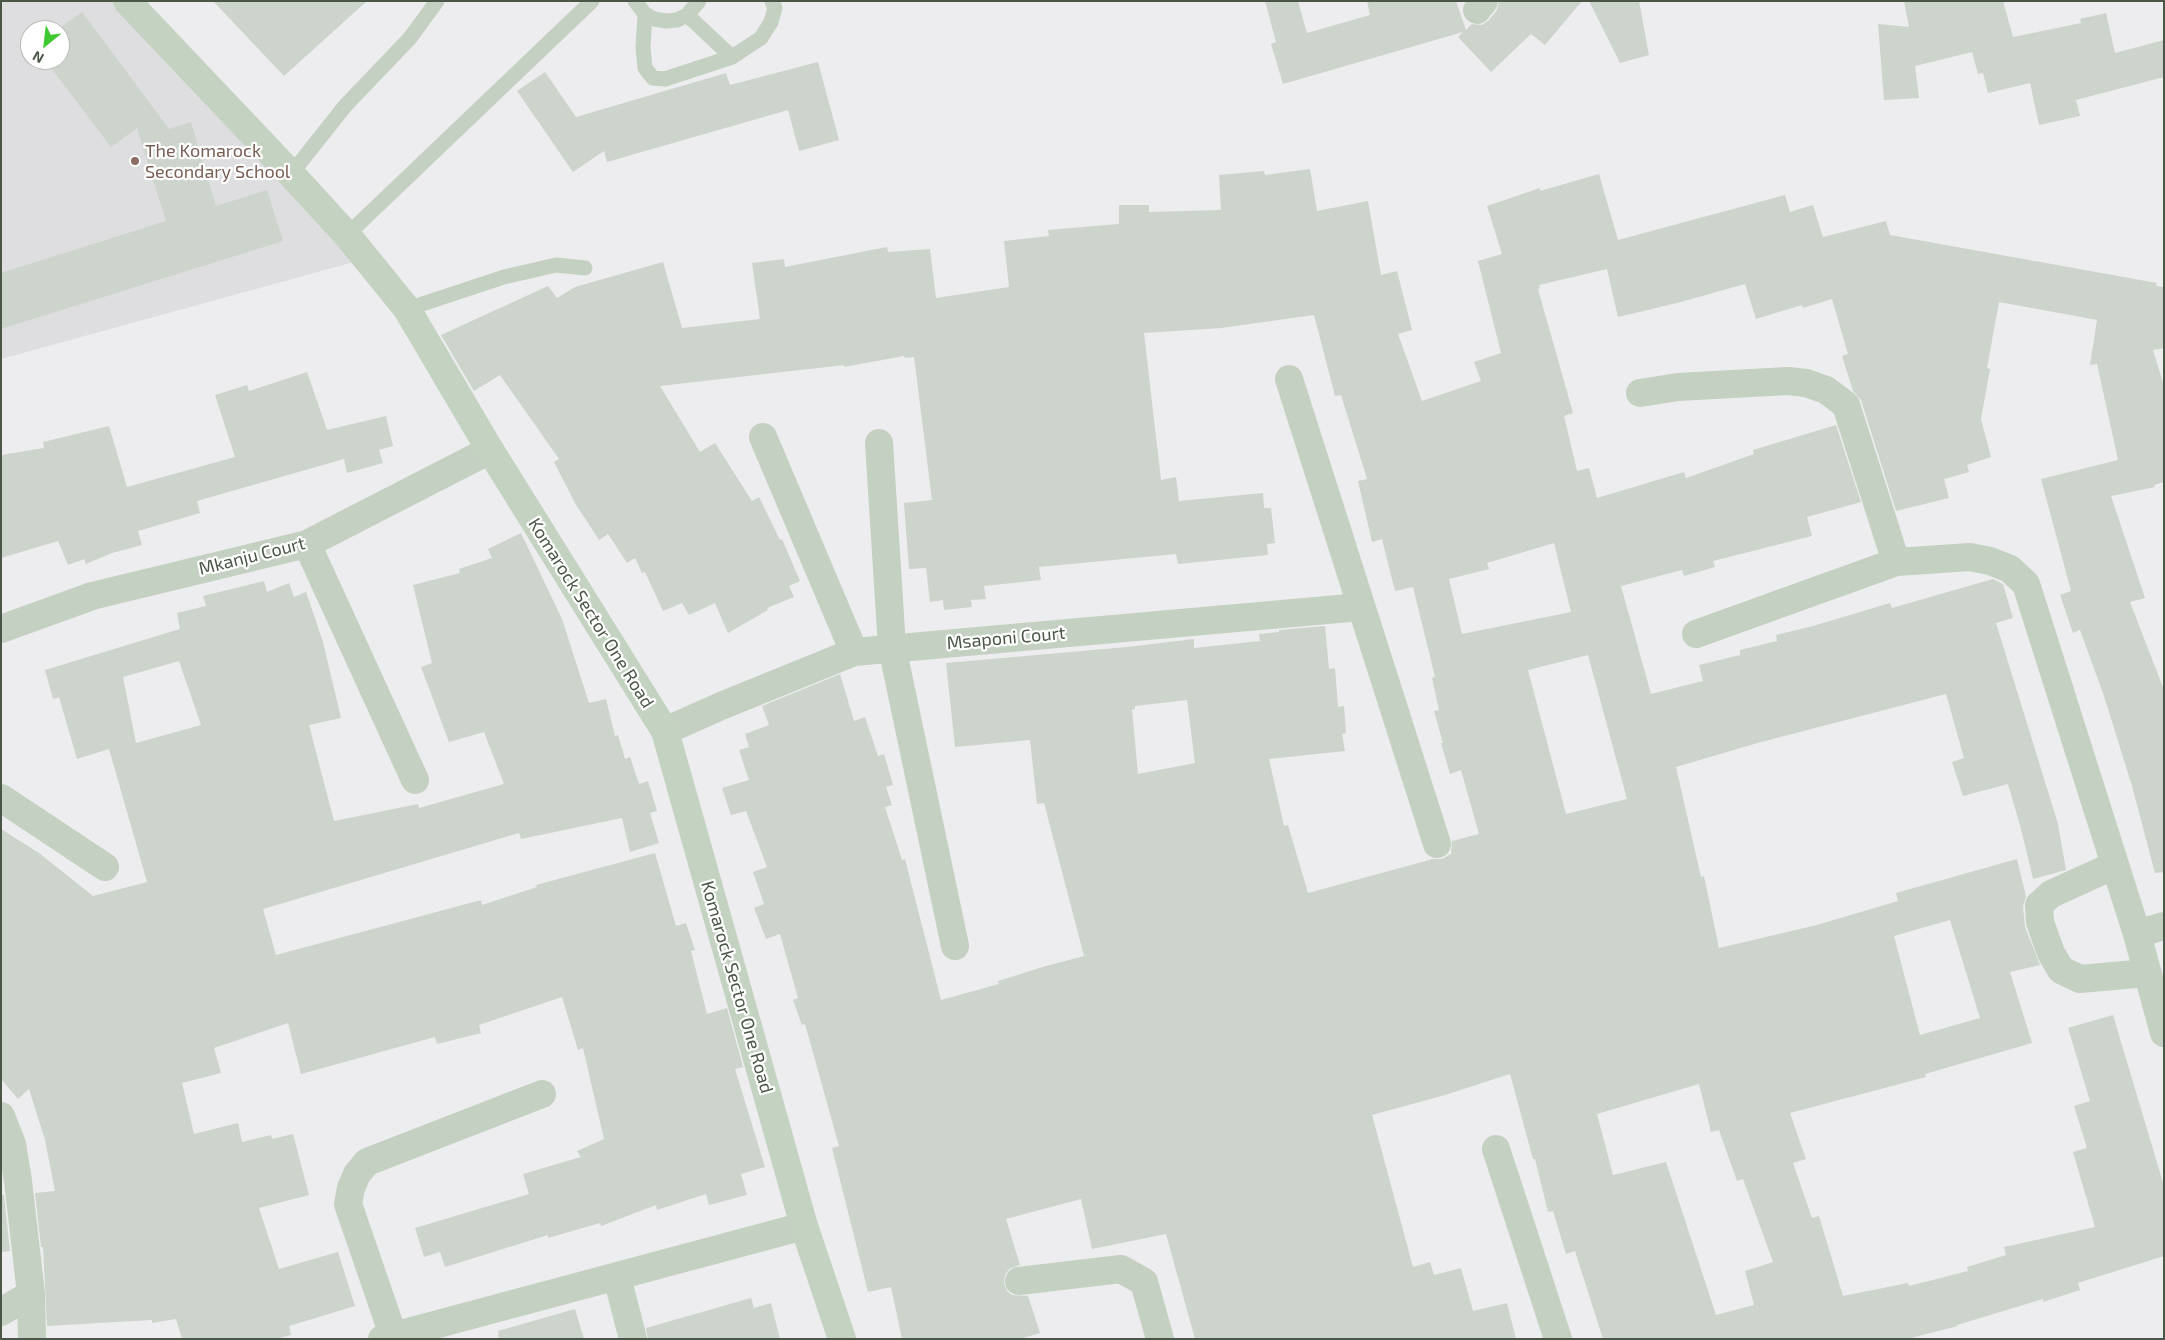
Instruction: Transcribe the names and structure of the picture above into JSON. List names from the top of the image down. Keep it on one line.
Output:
{"streets":{"main road":["Komarock Sector One Road"],"street":["Mkanju Court","Msaponi Court"]},"crossings":[["Mkanju Court","Komarock Sector One Road"],["Komarock Sector One Road","Msaponi Court"]],"places":["The Komarock Secondary School"],"north":"bottom left"}
